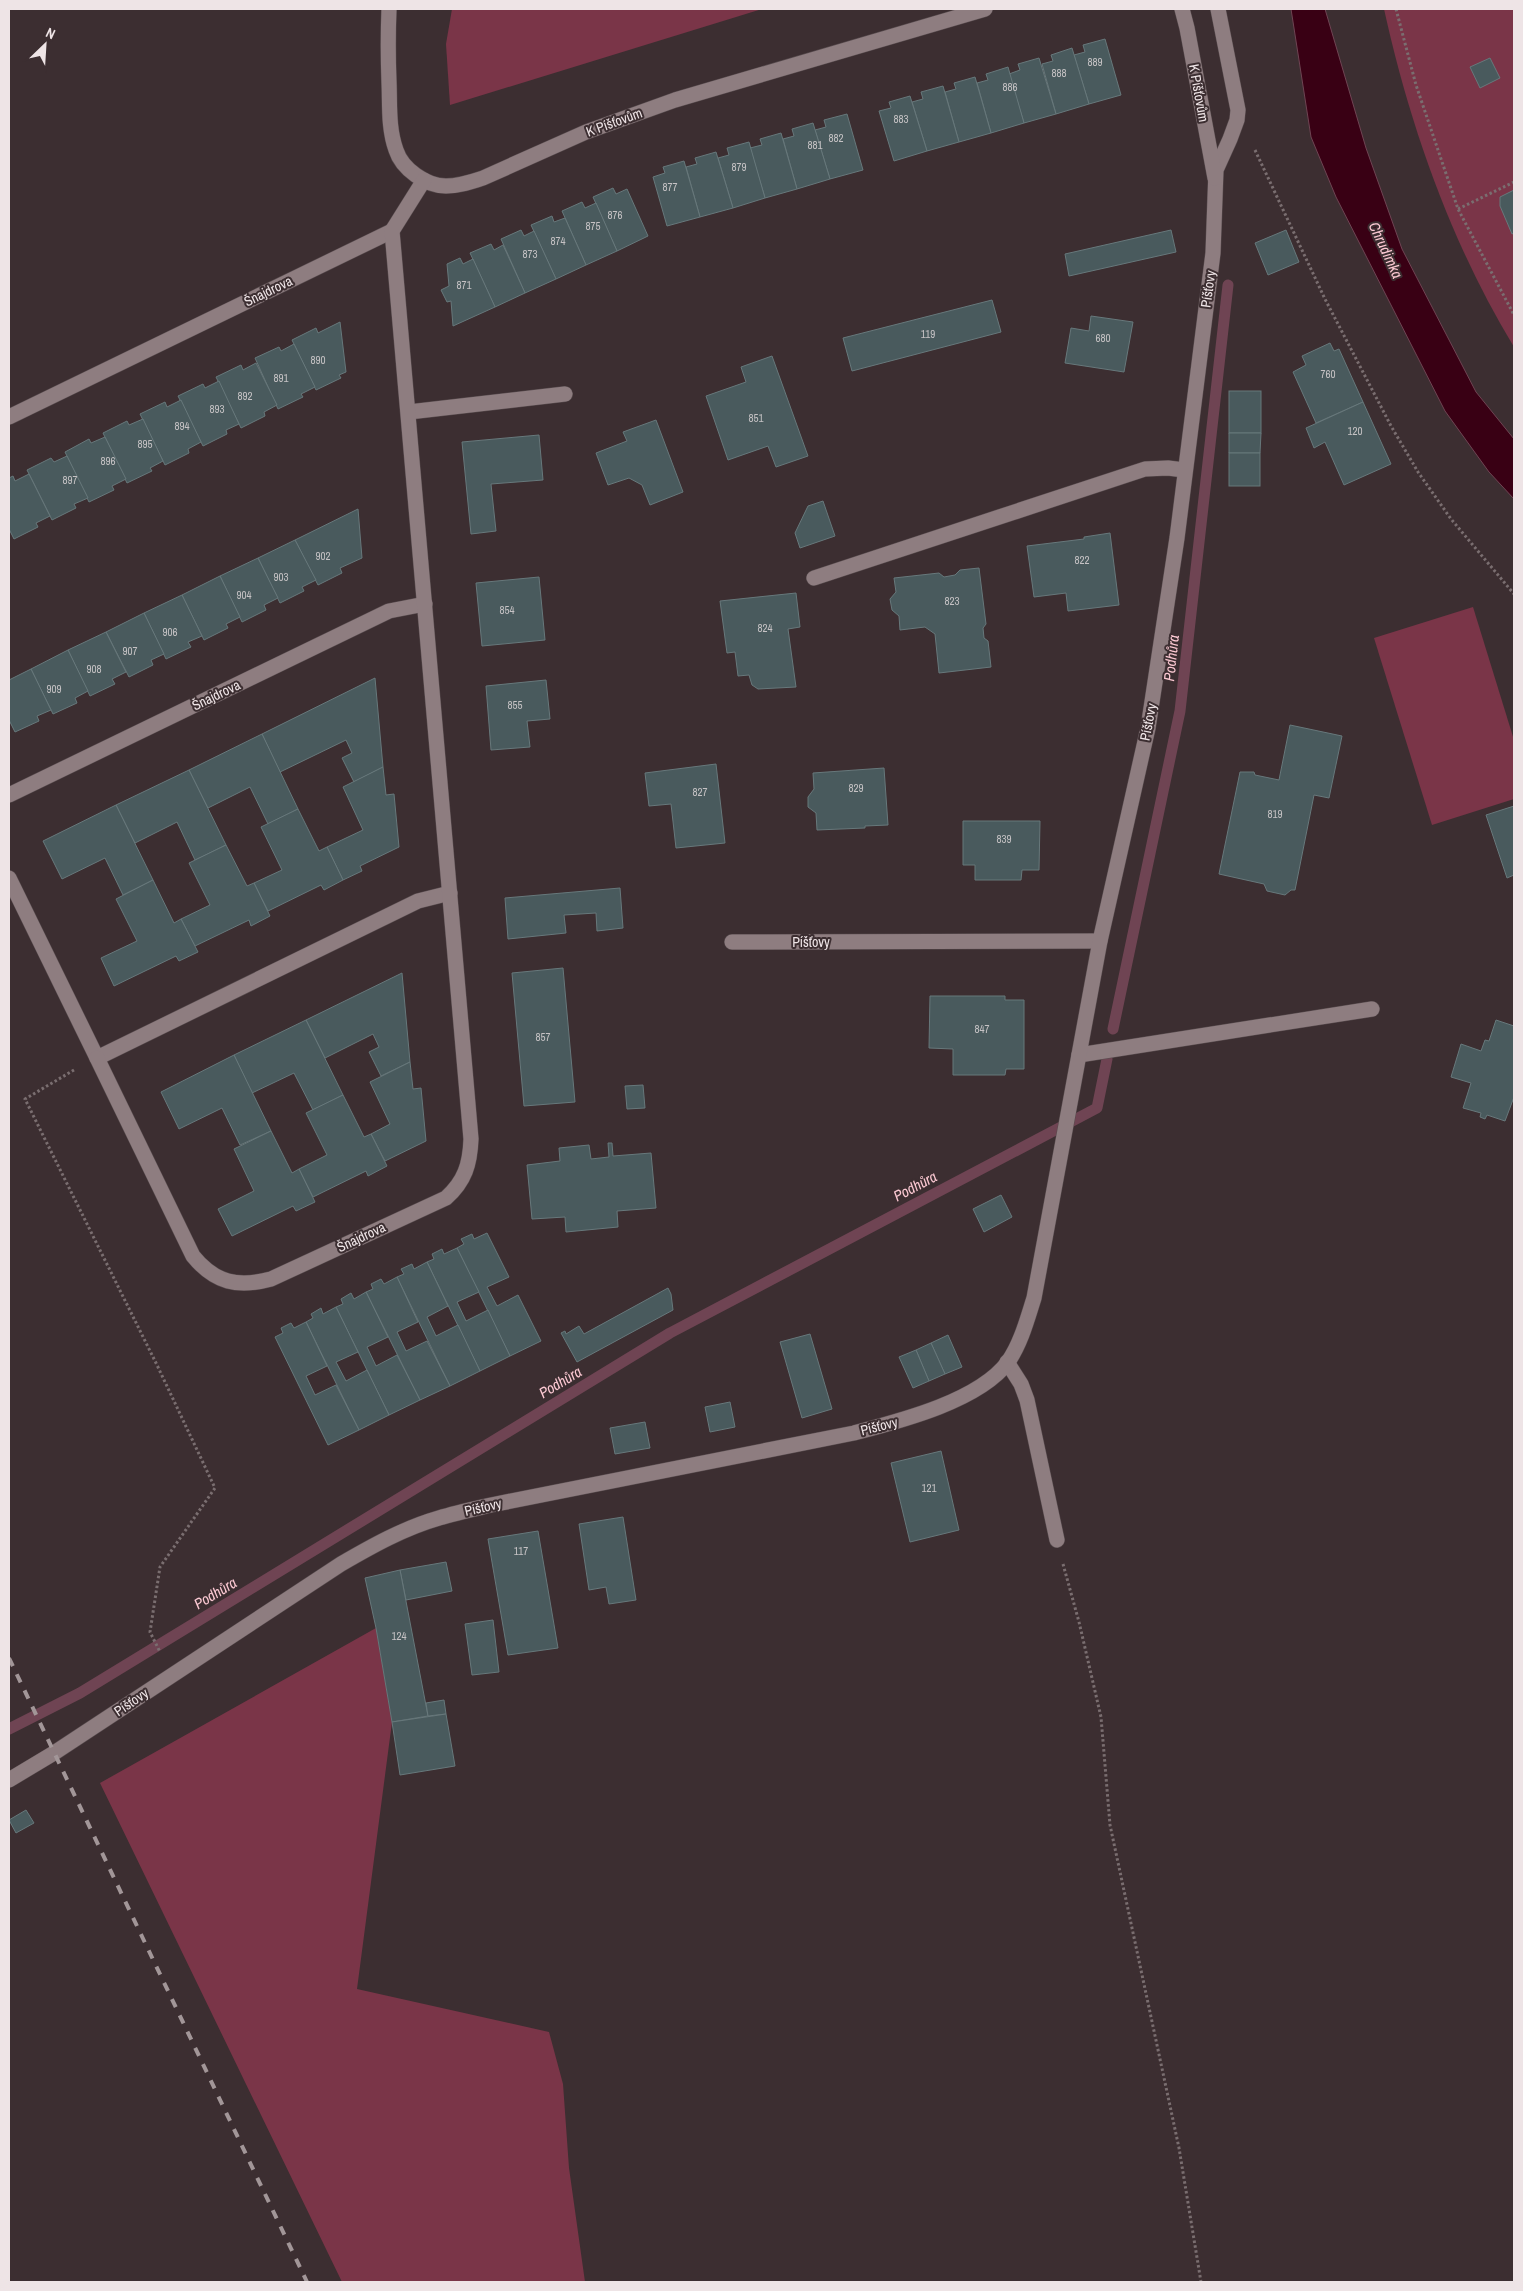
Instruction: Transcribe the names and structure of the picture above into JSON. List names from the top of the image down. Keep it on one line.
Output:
{"streets":{"street":["K Píšťovům","Píšťovy","Šnajdrova"]},"crossings":[["K Píšťovům","Píšťovy"]],"water":["Chrudimka","Podhůra"],"house_numbers":["889","888","886","883","882","881","879","877","876","875","874","873","871","119","680","890","760","891","892","893","851","894","120","895","896","897","902","822","903","904","823","854","824","906","907","908","909","855","829","827","819","839","847","857","121","117","124"],"north":"top right"}
